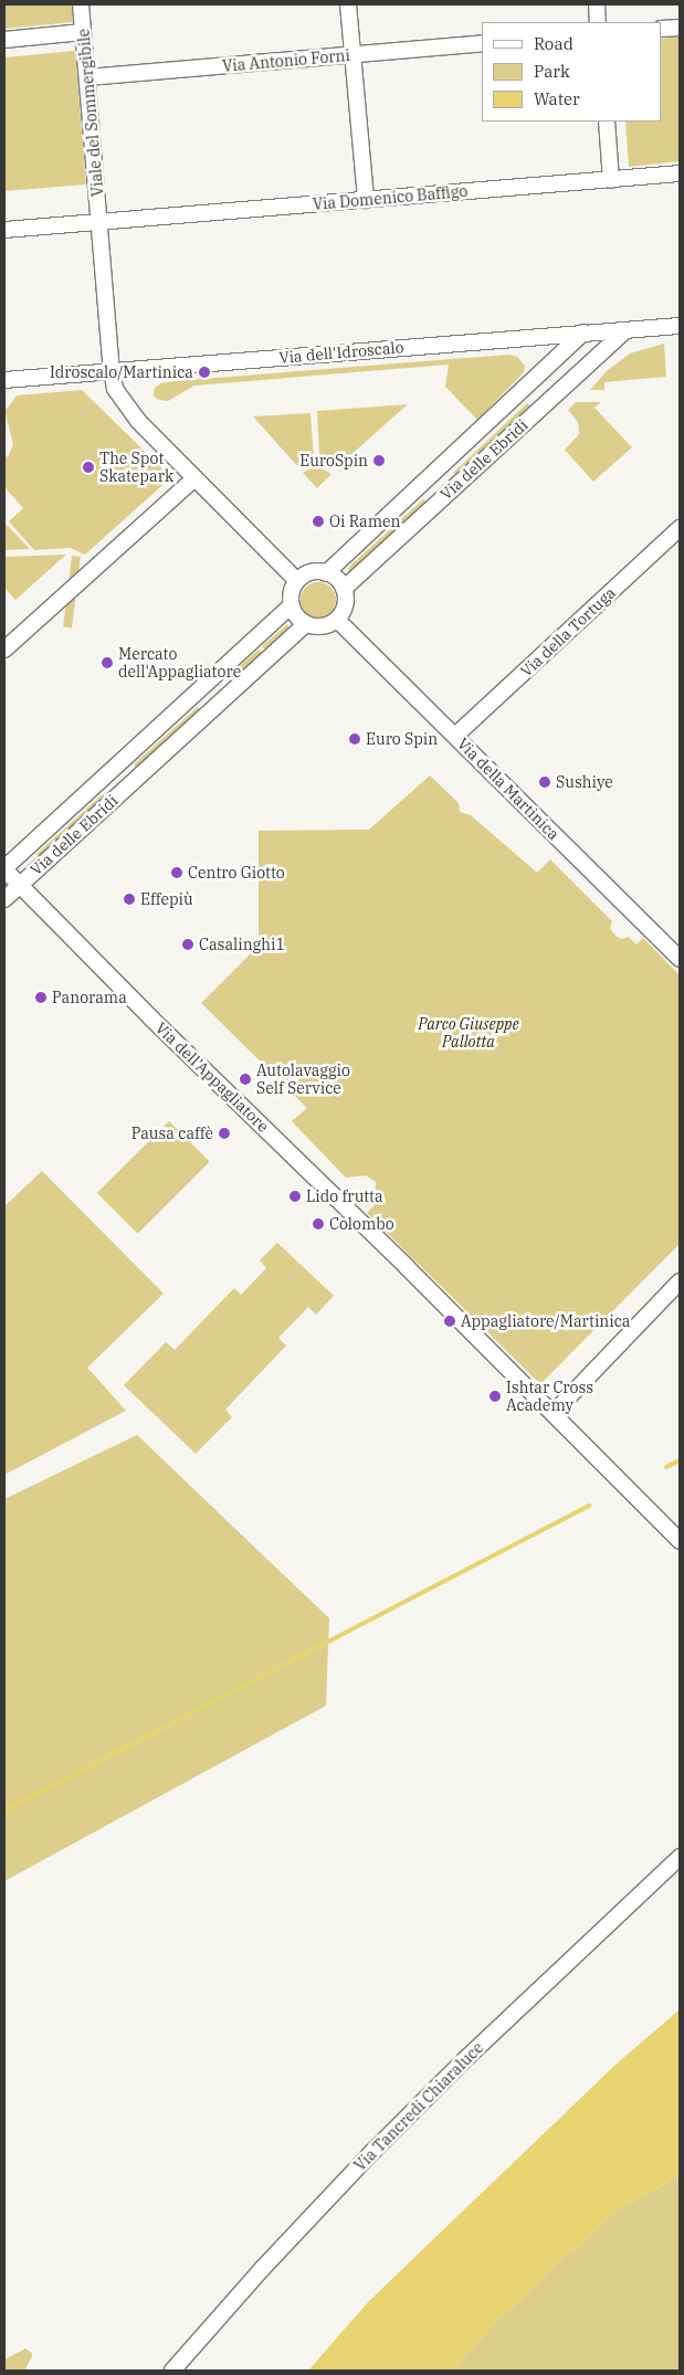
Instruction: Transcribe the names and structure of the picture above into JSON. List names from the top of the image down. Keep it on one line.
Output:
{"streets":{"street":["Via Antonio Forni","Viale del Sommergibile","Via Domenico Baffigo","Via dell'Idroscalo","Via delle Ebridi","Via della Tortuga","Via della Martinica","Via dell'Appagliatore","Via Tancredi Chiaraluce"]},"crossings":[["Via Antonio Forni","Viale del Sommergibile"],["Viale del Sommergibile","Via Domenico Baffigo"],["Viale del Sommergibile","Via dell'Idroscalo"],["Via dell'Idroscalo","Via delle Ebridi"],["Via delle Ebridi","Via della Martinica"],["Via delle Ebridi","Via dell'Appagliatore"],["Via della Tortuga","Via della Martinica"]],"parks":["Parco Giuseppe Pallotta"],"places":["Idroscalo/Martinica","EuroSpin","The Spot Skatepark","Oi Ramen","Mercato dell'Appagliatore","Euro Spin","Sushiye","Centro Giotto","Effepiù","Casalinghi1","Panorama","Autolavaggio Self Service","Pausa caffè","Lido frutta","Colombo","Appagliatore/Martinica","Ishtar Cross Academy"],"legend":["Road","Park","Water"]}
